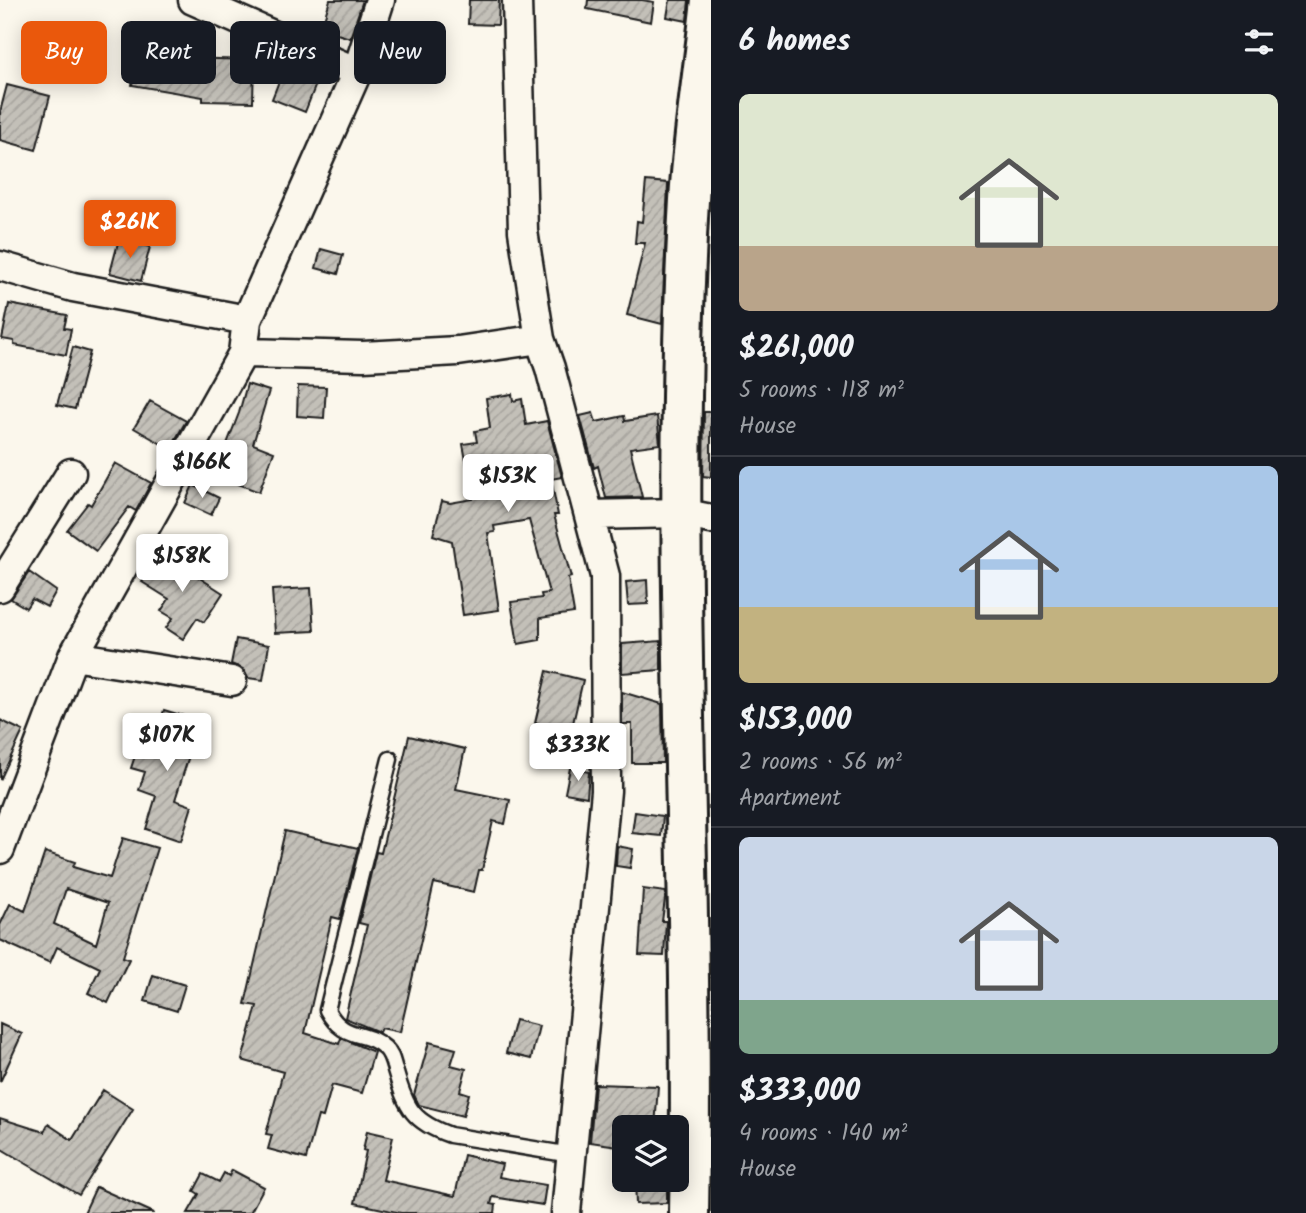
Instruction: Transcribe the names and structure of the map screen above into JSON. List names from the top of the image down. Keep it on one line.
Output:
{"page":{"heading":"6 homes","chip":["Buy","Rent","Filters","New"],"list":[{"name":"$261,000","note":"5 rooms · 118 m² · House"},{"name":"$153,000","note":"2 rooms · 56 m² · Apartment"},{"name":"$333,000","note":"4 rooms · 140 m² · House"}],"price":["$261K","$166K","$153K","$158K","$107K","$333K"]}}
